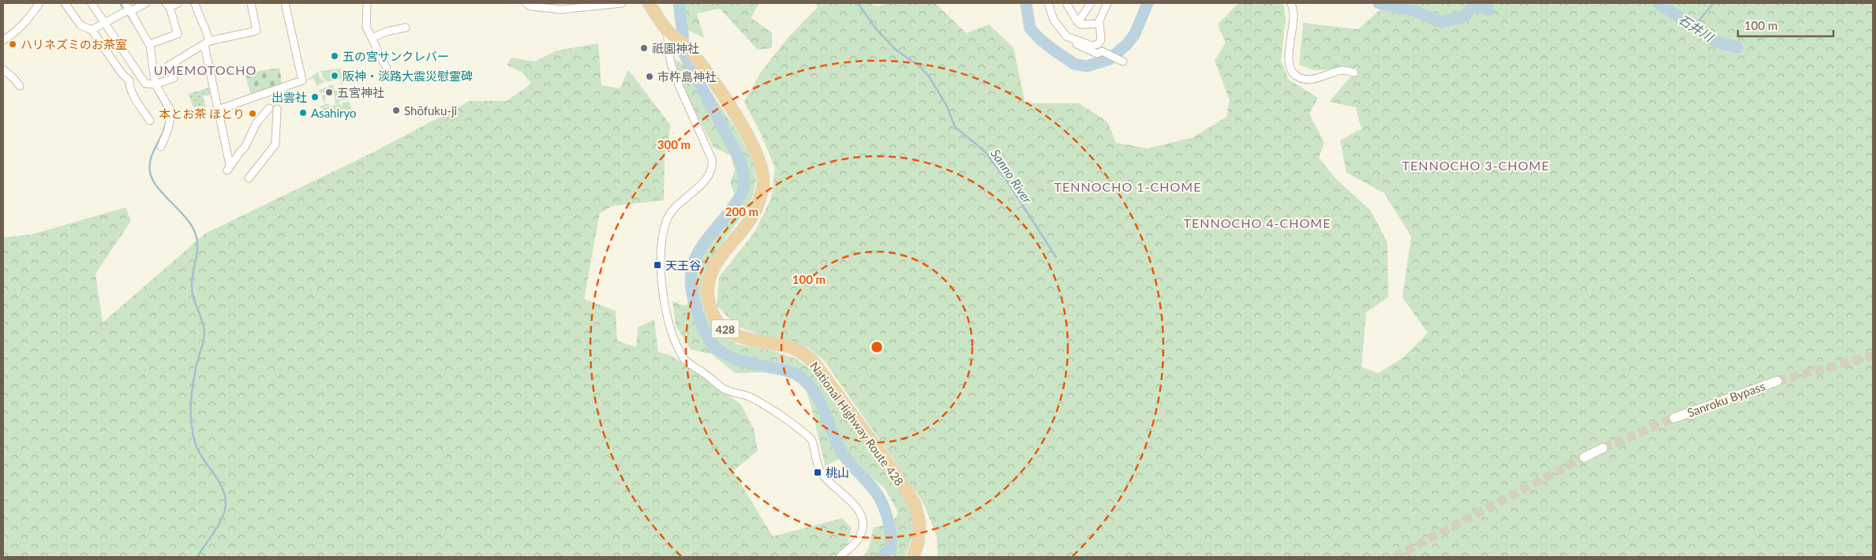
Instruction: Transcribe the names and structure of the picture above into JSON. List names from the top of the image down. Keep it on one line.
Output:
{"streets":{"highway":["428","National Highway Route 428"],"street":["Sanroku Bypass"]},"districts":["UMEMOTOCHO","TENNOCHO 3-CHOME","TENNOCHO 1-CHOME","TENNOCHO 4-CHOME"],"water":["石井川","Sanno River"],"places":{"other":["ハリネズミのお茶室","祇園神社","五の宮サンクレバー","阪神・淡路大震災慰霊碑","市杵島神社","五宮神社","出雲社","Shōfuku-ji","Asahiryo","本とお茶 ほとり"],"transit":["天王谷","桃山"]},"scale_bar":"100 m","rings":["300 m","200 m","100 m"]}
